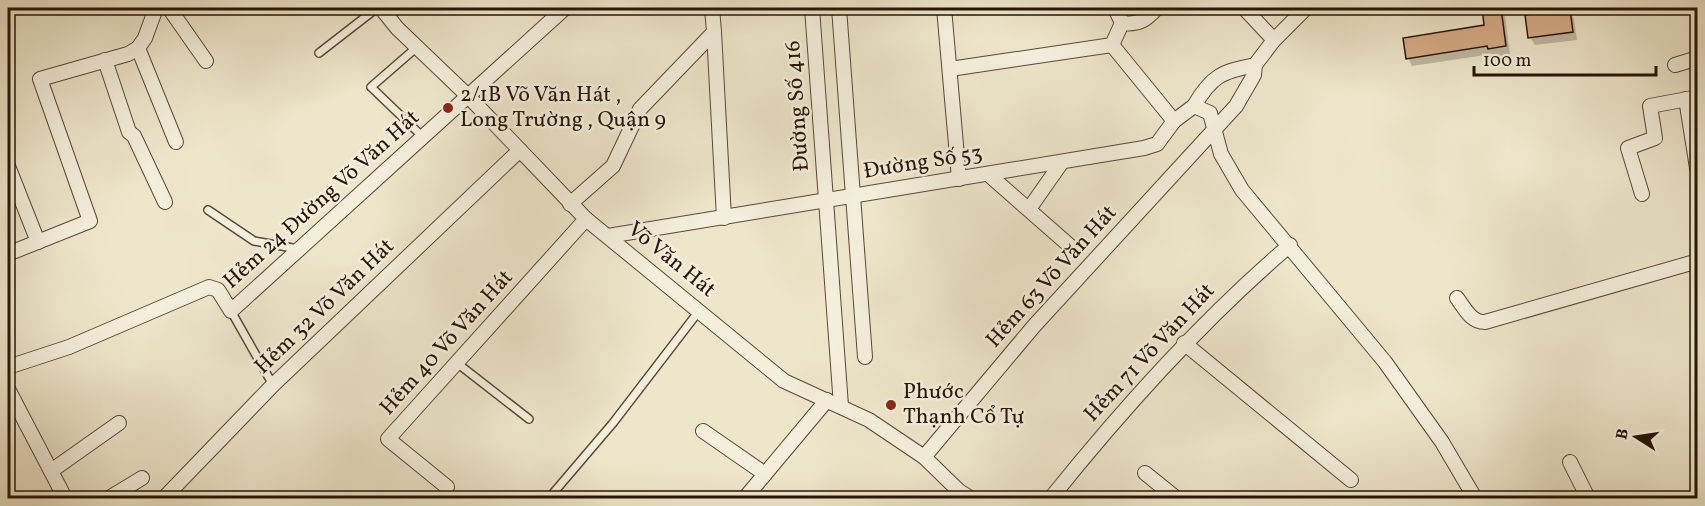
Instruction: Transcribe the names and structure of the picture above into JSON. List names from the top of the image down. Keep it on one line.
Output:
{"streets":{"street":["Đường Số 416","Đường Số 53","Hẻm 24 Đường Võ Văn Hát","Võ Văn Hát","Hẻm 63 Võ Văn Hát","Hẻm 32 Võ Văn Hát","Hẻm 40 Võ Văn Hát","Hẻm 71 Võ Văn Hát"]},"crossings":[["Đường Số 416","Đường Số 53"],["Đường Số 416","Võ Văn Hát"],["Đường Số 53","Võ Văn Hát"],["Đường Số 53","Hẻm 63 Võ Văn Hát"],["Hẻm 24 Đường Võ Văn Hát","Võ Văn Hát"],["Võ Văn Hát","Hẻm 63 Võ Văn Hát"],["Võ Văn Hát","Hẻm 32 Võ Văn Hát"],["Võ Văn Hát","Hẻm 40 Võ Văn Hát"]],"places":["2/1B Võ Văn Hát , Long Trường , Quận 9","Phước Thạnh Cổ Tự"],"scale_bar":"100 m","north":"left"}
